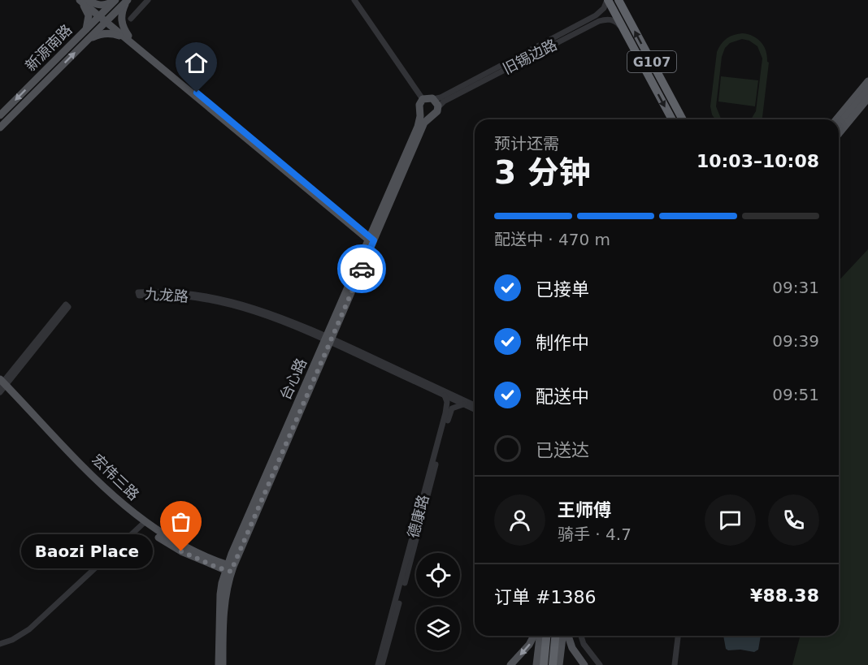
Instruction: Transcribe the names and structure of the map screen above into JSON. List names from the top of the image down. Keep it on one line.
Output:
{"streets":{"highway":["G107"],"main road":["新源南路","台心路","宏伟三路"],"street":["旧锡边路","九龙路","德康路"]},"crossings":[["旧锡边路","G107"],["旧锡边路","台心路"],["九龙路","台心路"],["九龙路","德康路"],["台心路","宏伟三路"]],"places":["Baozi Place"],"page":{"heading":["3 分钟","预计还需","10:03–10:08"],"panel":["王师傅","骑手 · 4.7","订单 #1386","¥88.38"],"bar":"配送中 · 470 m","list":[["已接单","09:31"],["制作中","09:39"],["配送中","09:51"],"已送达"],"bubble":"Baozi Place"}}
